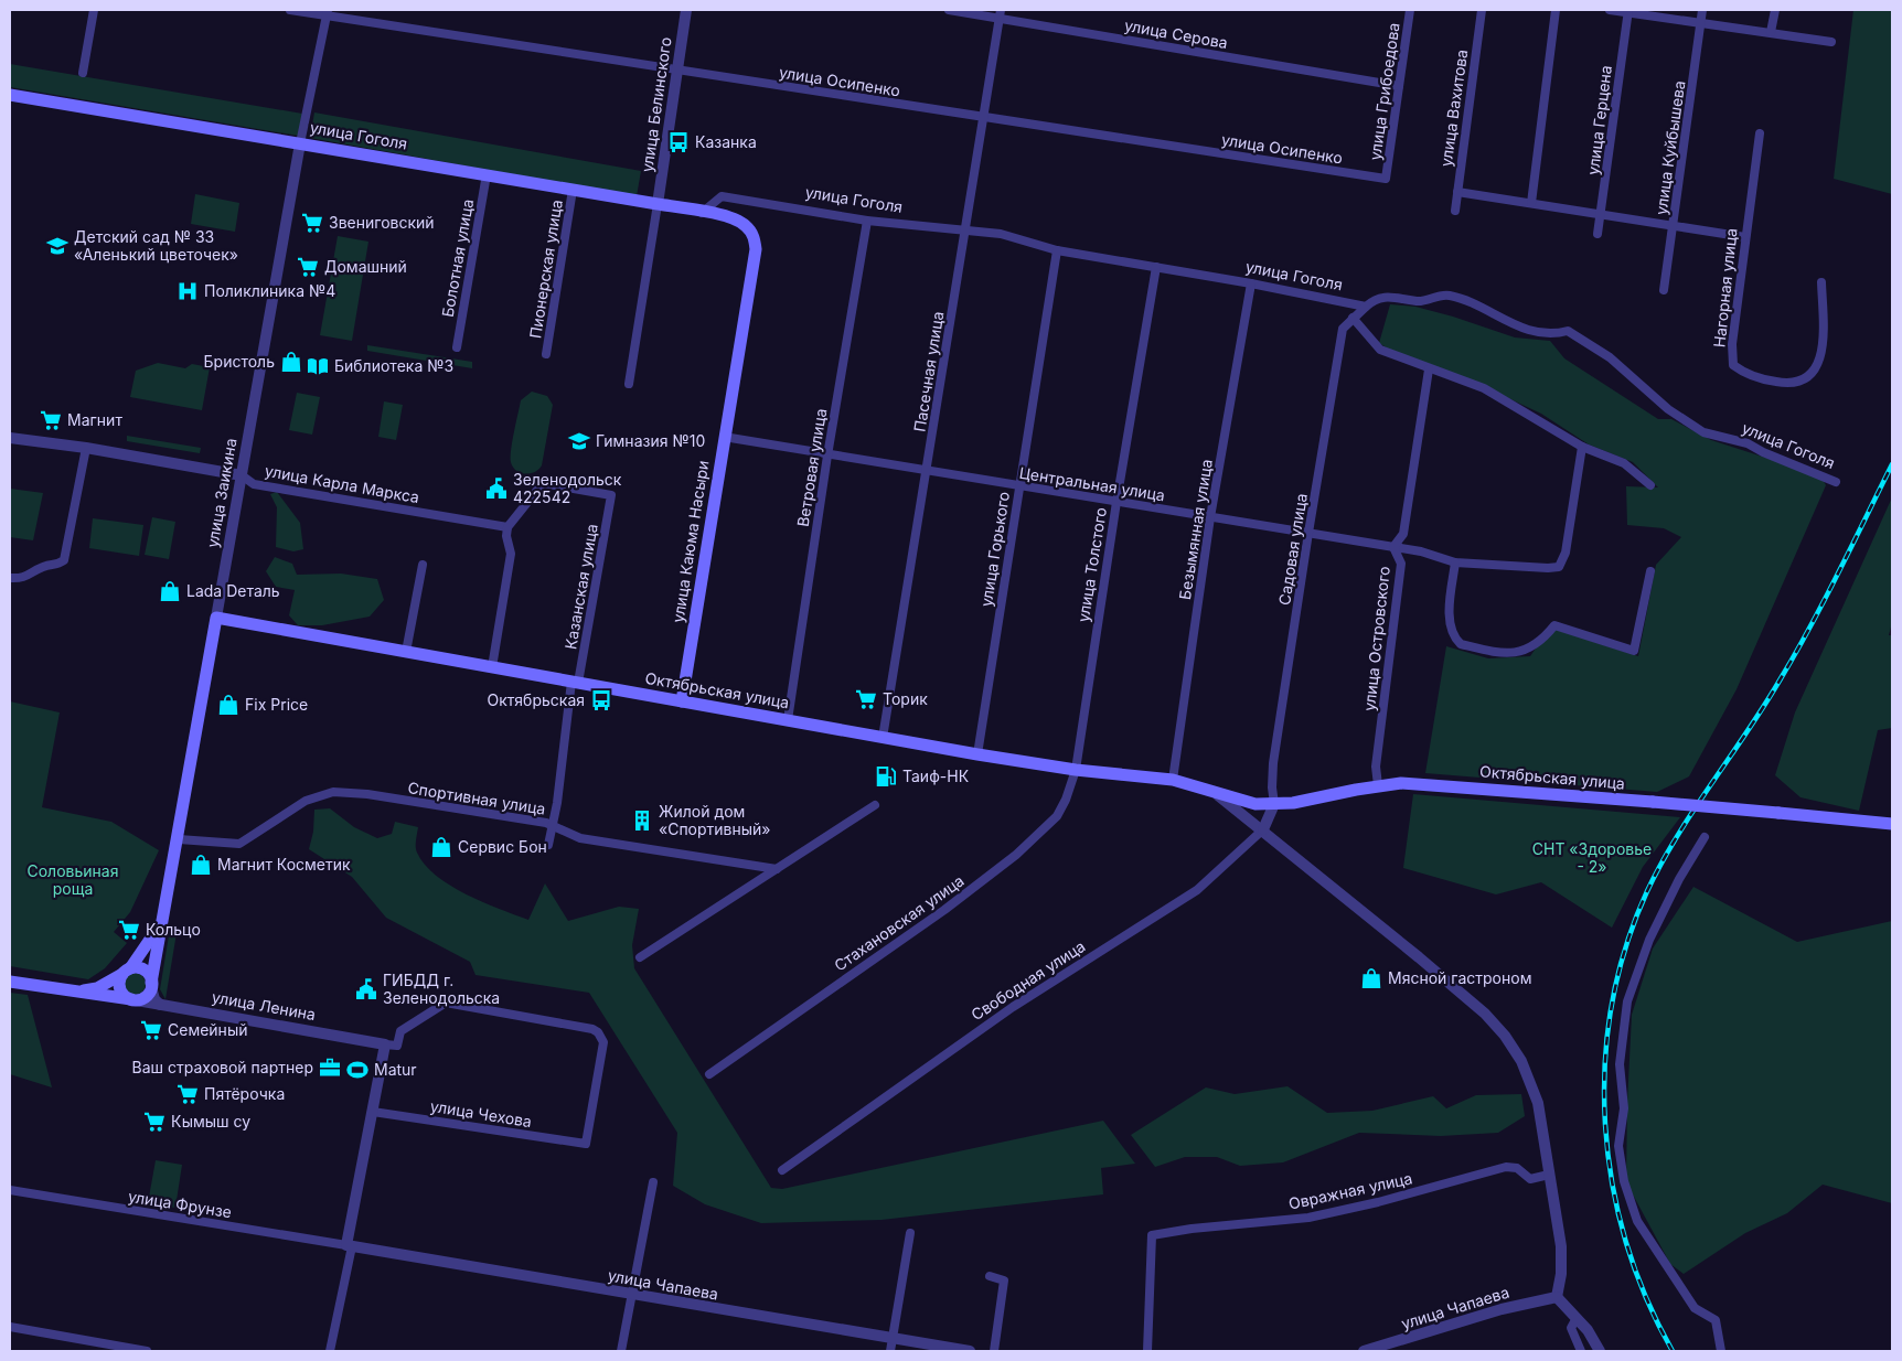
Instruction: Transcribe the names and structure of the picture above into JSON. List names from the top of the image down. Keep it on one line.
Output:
{"streets":{"main road":["улица Гоголя","улица Заикина","улица Каюма Насыри","Октябрьская улица","улица Ленина"],"street":["улица Серова","улица Осипенко","улица Грибоедова","улица Белинского","улица Вахитова","улица Герцена","улица Куйбышева","Болотная улица","Пионерская улица","Нагорная улица","Пасечная улица","Ветровая улица","улица Карла Маркса","Центральная улица","Безымянная улица","улица Горького","Садовая улица","улица Толстого","Казанская улица","улица Островского","Спортивная улица","Стахановская улица","Свободная улица","улица Чехова","Овражная улица","улица Фрунзе","улица Чапаева"]},"crossings":[["улица Серова","улица Грибоедова"],["улица Серова","Пасечная улица"],["улица Осипенко","улица Грибоедова"],["улица Осипенко","улица Белинского"],["улица Осипенко","Пасечная улица"],["улица Осипенко","улица Заикина"],["улица Белинского","улица Гоголя"],["улица Гоголя","Болотная улица"],["улица Гоголя","Пионерская улица"],["улица Гоголя","Пасечная улица"],["улица Гоголя","Ветровая улица"],["улица Гоголя","улица Заикина"],["улица Гоголя","Безымянная улица"],["улица Гоголя","улица Каюма Насыри"],["улица Гоголя","улица Горького"],["улица Гоголя","Садовая улица"],["улица Гоголя","улица Толстого"],["Пасечная улица","Центральная улица"],["Пасечная улица","Октябрьская улица"],["Ветровая улица","Центральная улица"],["Ветровая улица","Октябрьская улица"],["улица Карла Маркса","улица Заикина"],["улица Карла Маркса","Казанская улица"],["Центральная улица","Безымянная улица"],["Центральная улица","улица Каюма Насыри"],["Центральная улица","улица Горького"],["Центральная улица","Садовая улица"],["Центральная улица","улица Толстого"],["Центральная улица","улица Островского"],["улица Заикина","Октябрьская улица"],["улица Заикина","Спортивная улица"],["улица Заикина","улица Ленина"],["Безымянная улица","Октябрьская улица"],["улица Каюма Насыри","Октябрьская улица"],["улица Горького","Октябрьская улица"],["Садовая улица","Октябрьская улица"],["Садовая улица","Свободная улица"],["улица Толстого","Октябрьская улица"],["улица Толстого","Стахановская улица"],["Казанская улица","Октябрьская улица"],["Казанская улица","Спортивная улица"],["улица Островского","Октябрьская улица"],["Октябрьская улица","Стахановская улица"],["Октябрьская улица","Свободная улица"],["Октябрьская улица","Овражная улица"],["Октябрьская улица","улица Чапаева"],["улица Ленина","улица Чехова"],["улица Фрунзе","улица Чапаева"]],"parks":["СНТ «Здоровье - 2»","Соловьиная роща"],"places":{"bus stop":["Казанка","Октябрьская"],"supermarket":["Звениговский","Домашний","Магнит","Торик","Кольцо","Семейный","Пятёрочка","Кымыш су"],"school or university":["Детский сад № 33 «Аленький цветочек»","Гимназия №10"],"hospital":["Поликлиника №4"],"shop":["Бристоль","Lada Dеталь","Fix Price","Сервис Бон","Магнит Косметик","Мясной гастроном"],"library":["Библиотека №3"],"public building":["Зеленодольск 422542","ГИБДД г. Зеленодольска"],"fuel station":["Таиф-НК"],"building":["Жилой дом «Спортивный»"],"office":["Ваш страховой партнер"],"sports":["Matur"]}}
